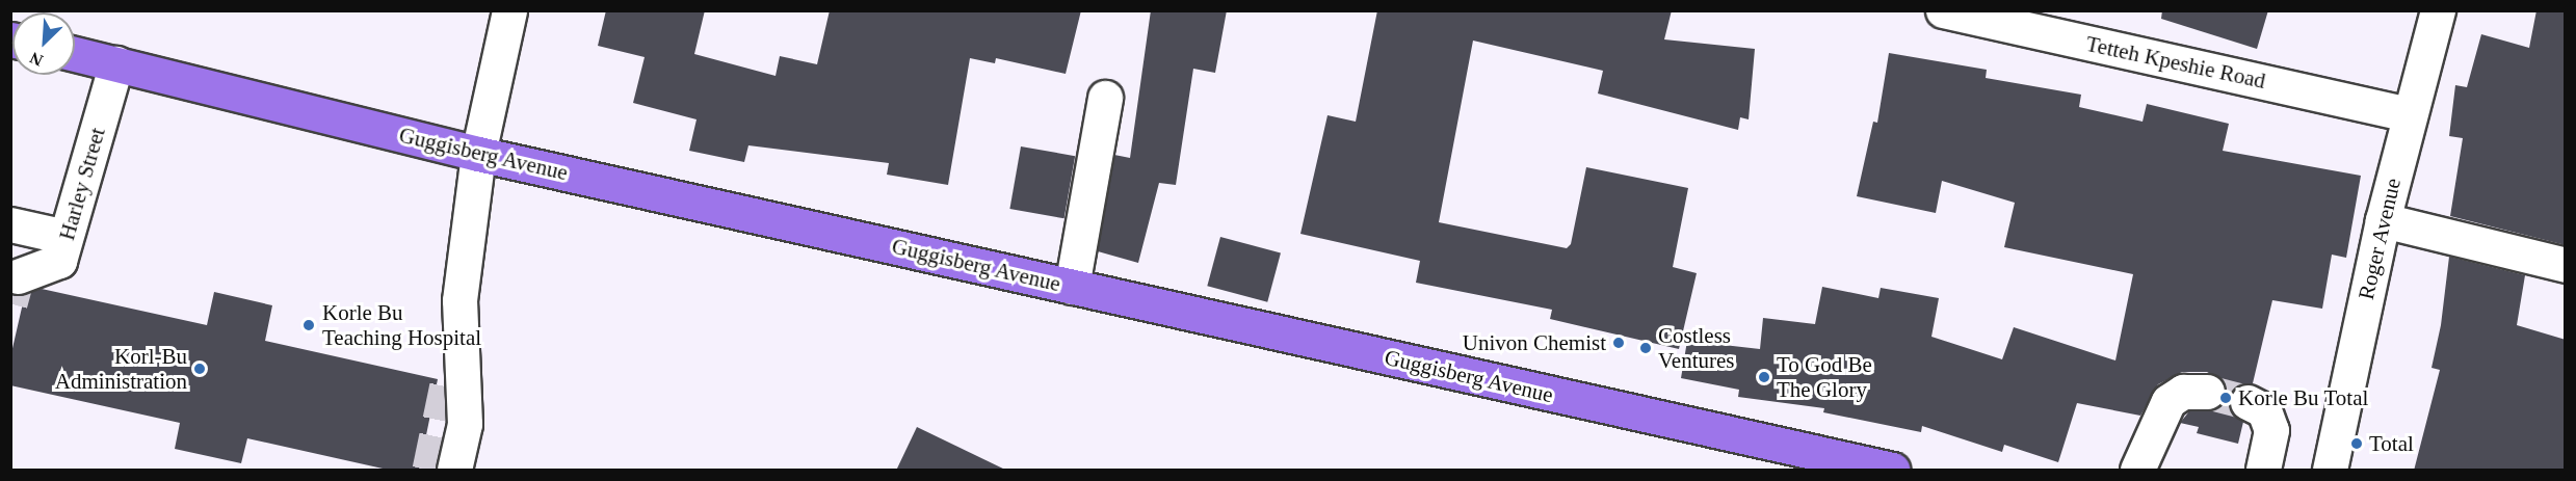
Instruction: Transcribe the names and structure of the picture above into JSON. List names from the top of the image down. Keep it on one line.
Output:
{"streets":{"main road":["Guggisberg Avenue"],"street":["Tetteh Kpeshie Road","Harley Street","Roger Avenue"]},"crossings":[["Tetteh Kpeshie Road","Roger Avenue"],["Guggisberg Avenue","Harley Street"]],"places":["Korle Bu Teaching Hospital","Univon Chemist","Costless Ventures","Korl-Bu Administration","To God Be The Glory","Korle Bu Total","Total"],"north":"bottom left"}
